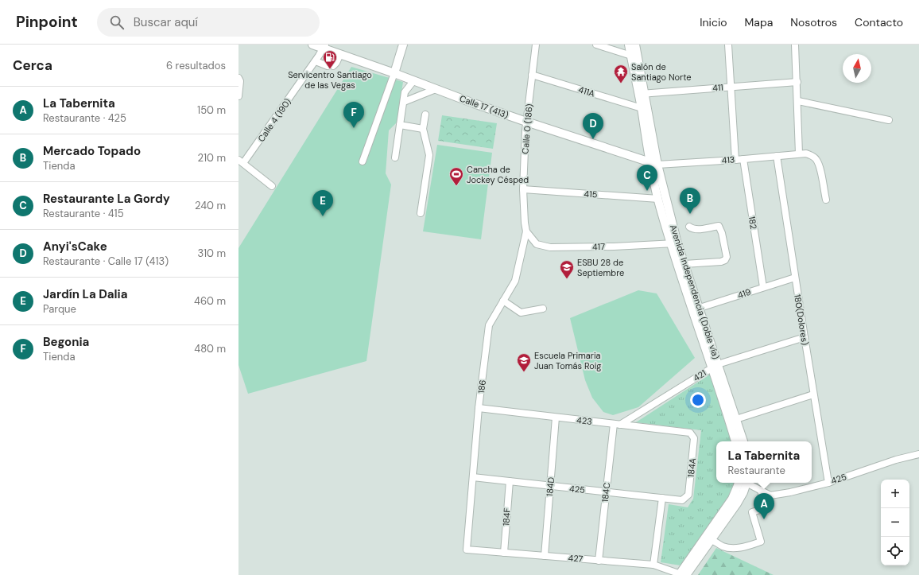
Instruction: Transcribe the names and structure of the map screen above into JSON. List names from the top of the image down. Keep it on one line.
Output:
{"streets":{"main road":["Calle 17 (413)","Avenida Independencia (Doble vía)"],"street":["411","411A","Calle 4 (190)","Calle 0 (186)","413","415","182","417","419","180(Dolores)","421","186","423","184A","425","184D","184C","184F","427"]},"crossings":[["411","Avenida Independencia (Doble vía)"],["411A","Calle 0 (186)"],["411A","Avenida Independencia (Doble vía)"],["Calle 17 (413)","Calle 4 (190)"],["Calle 17 (413)","Calle 0 (186)"],["Calle 17 (413)","413"],["Calle 17 (413)","Avenida Independencia (Doble vía)"],["Calle 0 (186)","415"],["Calle 0 (186)","417"],["Calle 0 (186)","186"],["413","182"],["413","Avenida Independencia (Doble vía)"],["413","180(Dolores)"],["415","Avenida Independencia (Doble vía)"],["182","419"],["417","Avenida Independencia (Doble vía)"],["417","186"],["Avenida Independencia (Doble vía)","419"],["Avenida Independencia (Doble vía)","421"],["419","180(Dolores)"],["180(Dolores)","421"],["180(Dolores)","425"],["421","423"],["186","423"],["186","425"],["186","427"],["423","184A"],["423","184D"],["423","184C"],["184A","425"],["425","184D"],["425","184C"],["425","184F"],["184D","427"],["184C","427"],["184F","427"]],"places":{"fuel station":["Servicentro Santiago de las Vegas"],"temple":["Salón de Santiago Norte"],"sports":["Cancha de Jockey Césped"],"school or university":["ESBU 28 de Septiembre","Escuela Primaria Juan Tomás Roig"]},"north":"top","page":{"header":"Pinpoint","search":"Buscar aquí","nav":["Inicio","Mapa","Nosotros","Contacto"],"heading":["Cerca","6 resultados"],"list":[{"mark":"A","name":"La Tabernita","note":"Restaurante · 425","value":"150 m"},{"mark":"B","name":"Mercado Topado","note":"Tienda","value":"210 m"},{"mark":"C","name":"Restaurante La Gordy","note":"Restaurante · 415","value":"240 m"},{"mark":"D","name":"Anyi'sCake","note":"Restaurante · Calle 17 (413)","value":"310 m"},{"mark":"E","name":"Jardín La Dalia","note":"Parque","value":"460 m"},{"mark":"F","name":"Begonia","note":"Tienda","value":"480 m"}],"pins":["F","D","C","B","E","A"],"popup":["La Tabernita","Restaurante"],"map_buttons":["+","−"]}}
